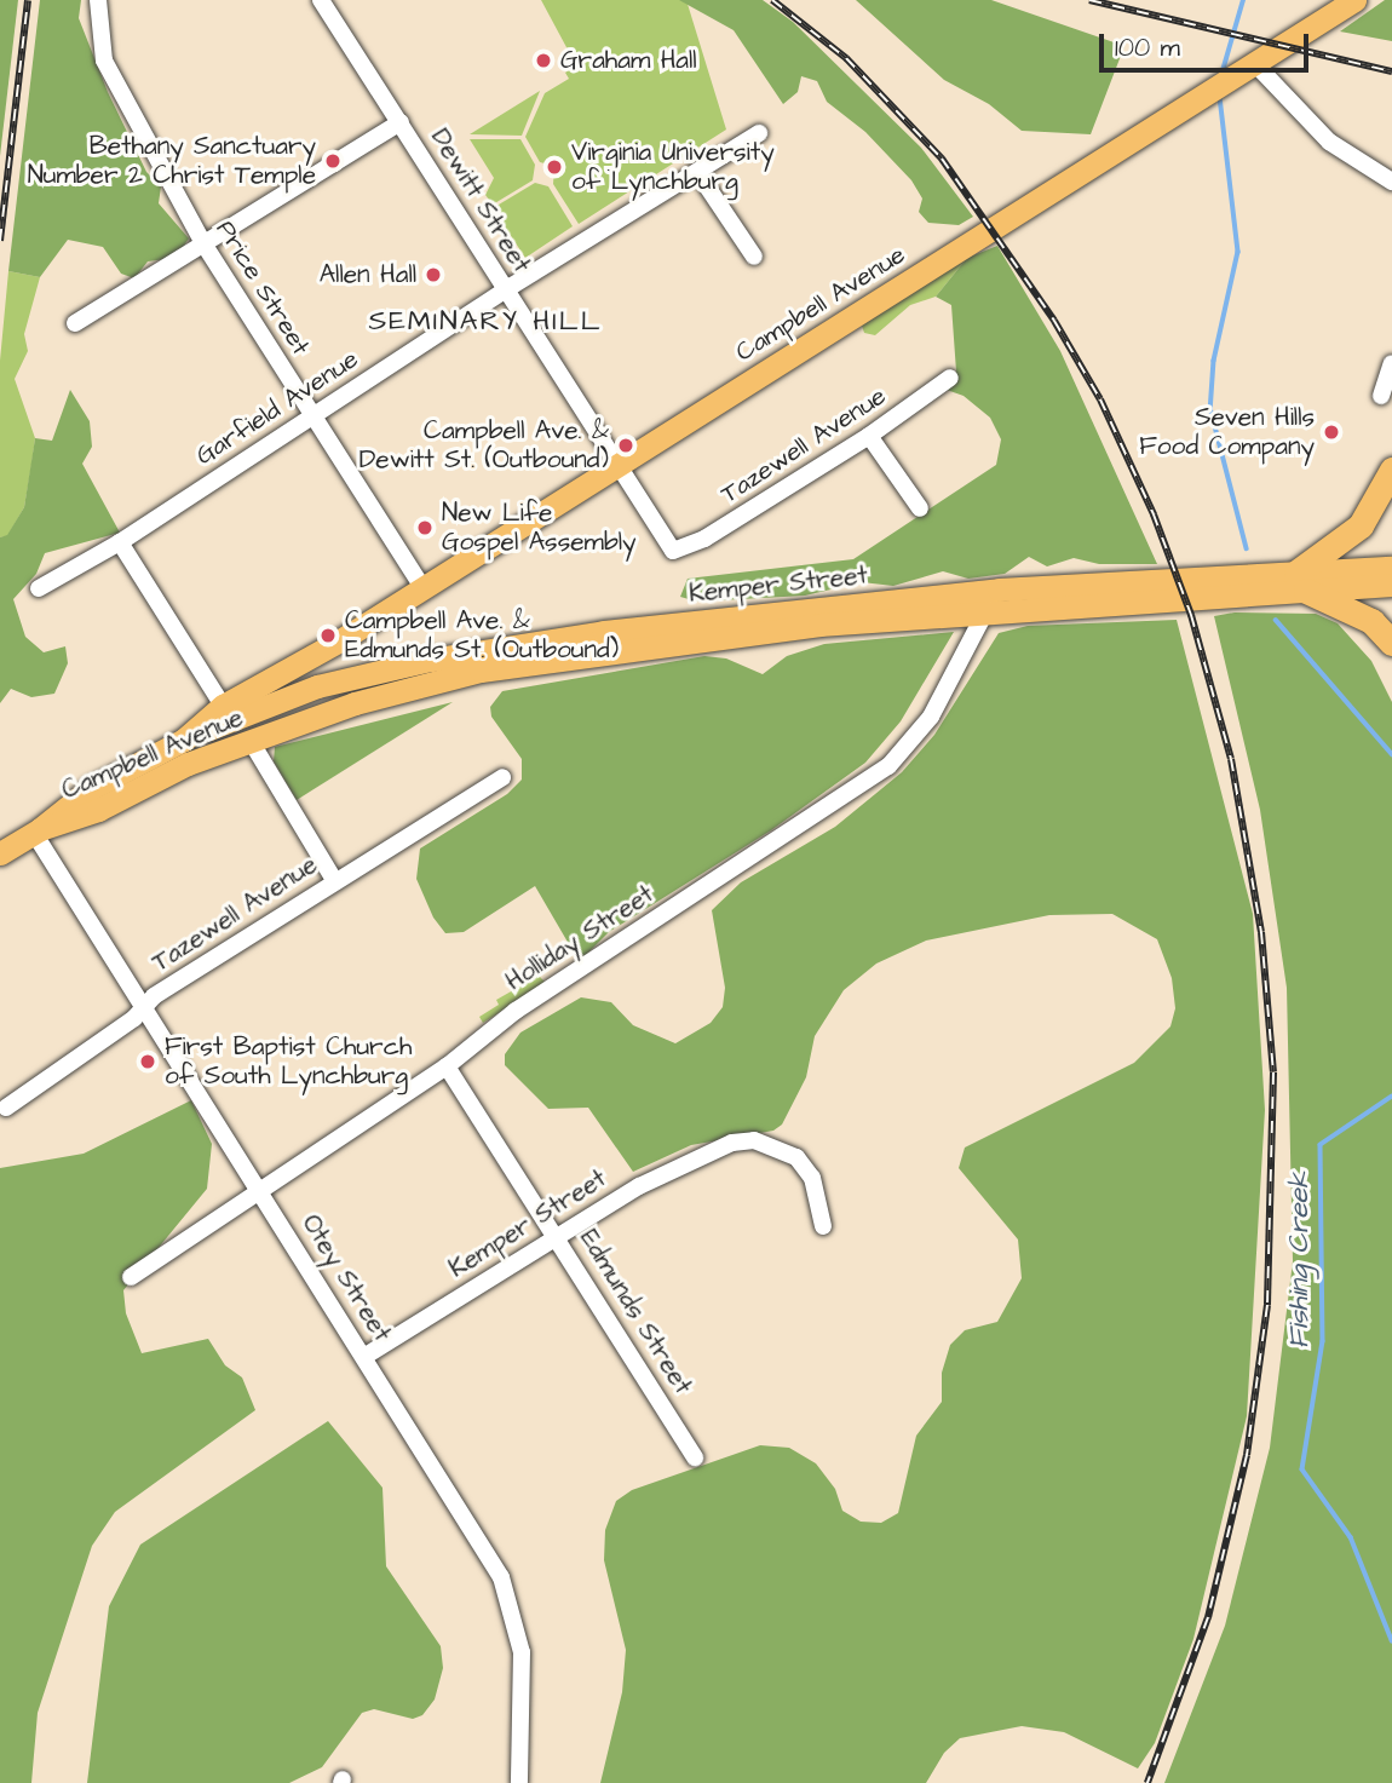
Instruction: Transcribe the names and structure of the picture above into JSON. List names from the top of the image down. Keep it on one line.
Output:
{"streets":{"main road":["Campbell Avenue","Kemper Street"],"street":["Dewitt Street","Price Street","Garfield Avenue","Tazewell Avenue","Holliday Street","Otey Street","Edmunds Street"]},"crossings":[["Dewitt Street","Campbell Avenue"],["Dewitt Street","Garfield Avenue"],["Dewitt Street","Tazewell Avenue"],["Price Street","Campbell Avenue"],["Price Street","Garfield Avenue"],["Campbell Avenue","Kemper Street"],["Campbell Avenue","Otey Street"],["Tazewell Avenue","Otey Street"],["Kemper Street","Holliday Street"],["Kemper Street","Otey Street"],["Kemper Street","Edmunds Street"],["Holliday Street","Otey Street"],["Holliday Street","Edmunds Street"]],"districts":["SEMINARY HILL"],"water":["Fishing Creek"],"places":["Graham Hall","Bethany Sanctuary Number 2 Christ Temple","Virginia University of Lynchburg","Allen Hall","Seven Hills Food Company","Campbell Ave. & Dewitt St. (Outbound)","New Life Gospel Assembly","Campbell Ave. & Edmunds St. (Outbound)","First Baptist Church of South Lynchburg"],"scale_bar":"100 m"}
